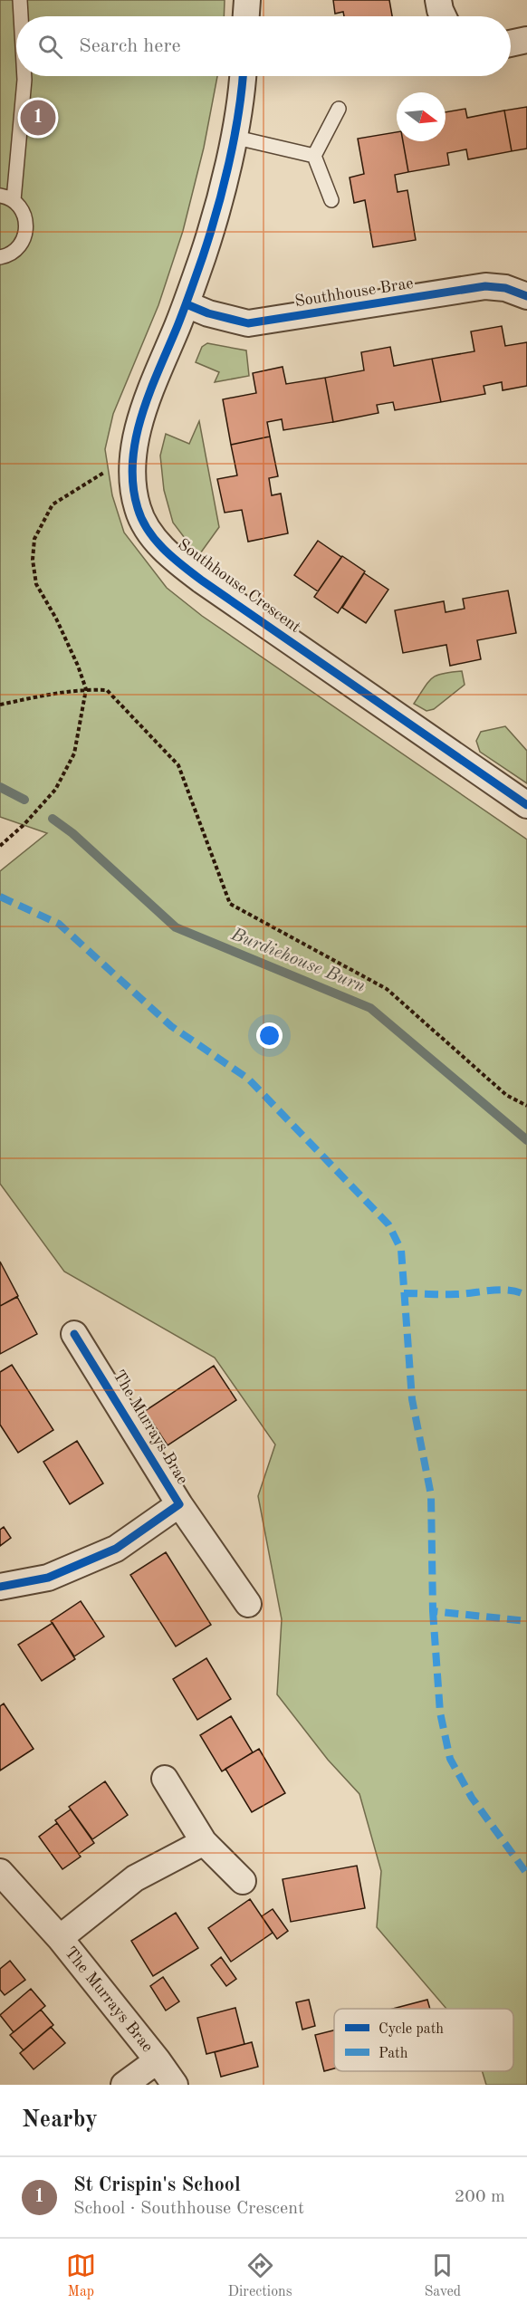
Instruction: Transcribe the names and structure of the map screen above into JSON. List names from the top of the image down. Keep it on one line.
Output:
{"streets":{"street":["Southhouse Brae","Southhouse Crescent","The Murrays Brae"]},"crossings":[["Southhouse Brae","Southhouse Crescent"]],"water":["Burdiehouse Burn"],"legend":["Cycle path","Path"],"north":"right","page":{"search":"Search here","pins":"1","heading":"Nearby","list":[{"mark":"1","name":"St Crispin's School","note":"School · Southhouse Crescent","value":"200 m"}],"nav":["Map","Directions","Saved"]}}
